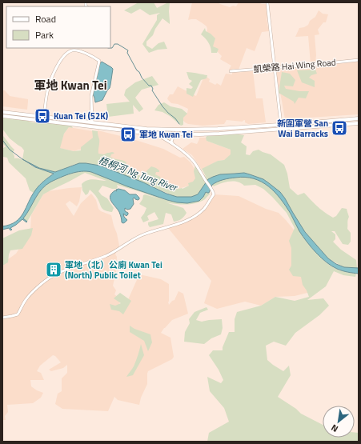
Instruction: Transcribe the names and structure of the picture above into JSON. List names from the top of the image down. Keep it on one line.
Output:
{"streets":{"street":["凱榮路 Hai Wing Road"]},"districts":["軍地 Kwan Tei"],"water":["梧桐河 Ng Tung River"],"places":{"bus stop":["Kuan Tei (52K)","新圍軍營 San Wai Barracks","軍地 Kwan Tei"],"building":["軍地（北）公廁 Kwan Tei (North) Public Toilet"]},"legend":["Road","Park"],"north":"bottom left"}
